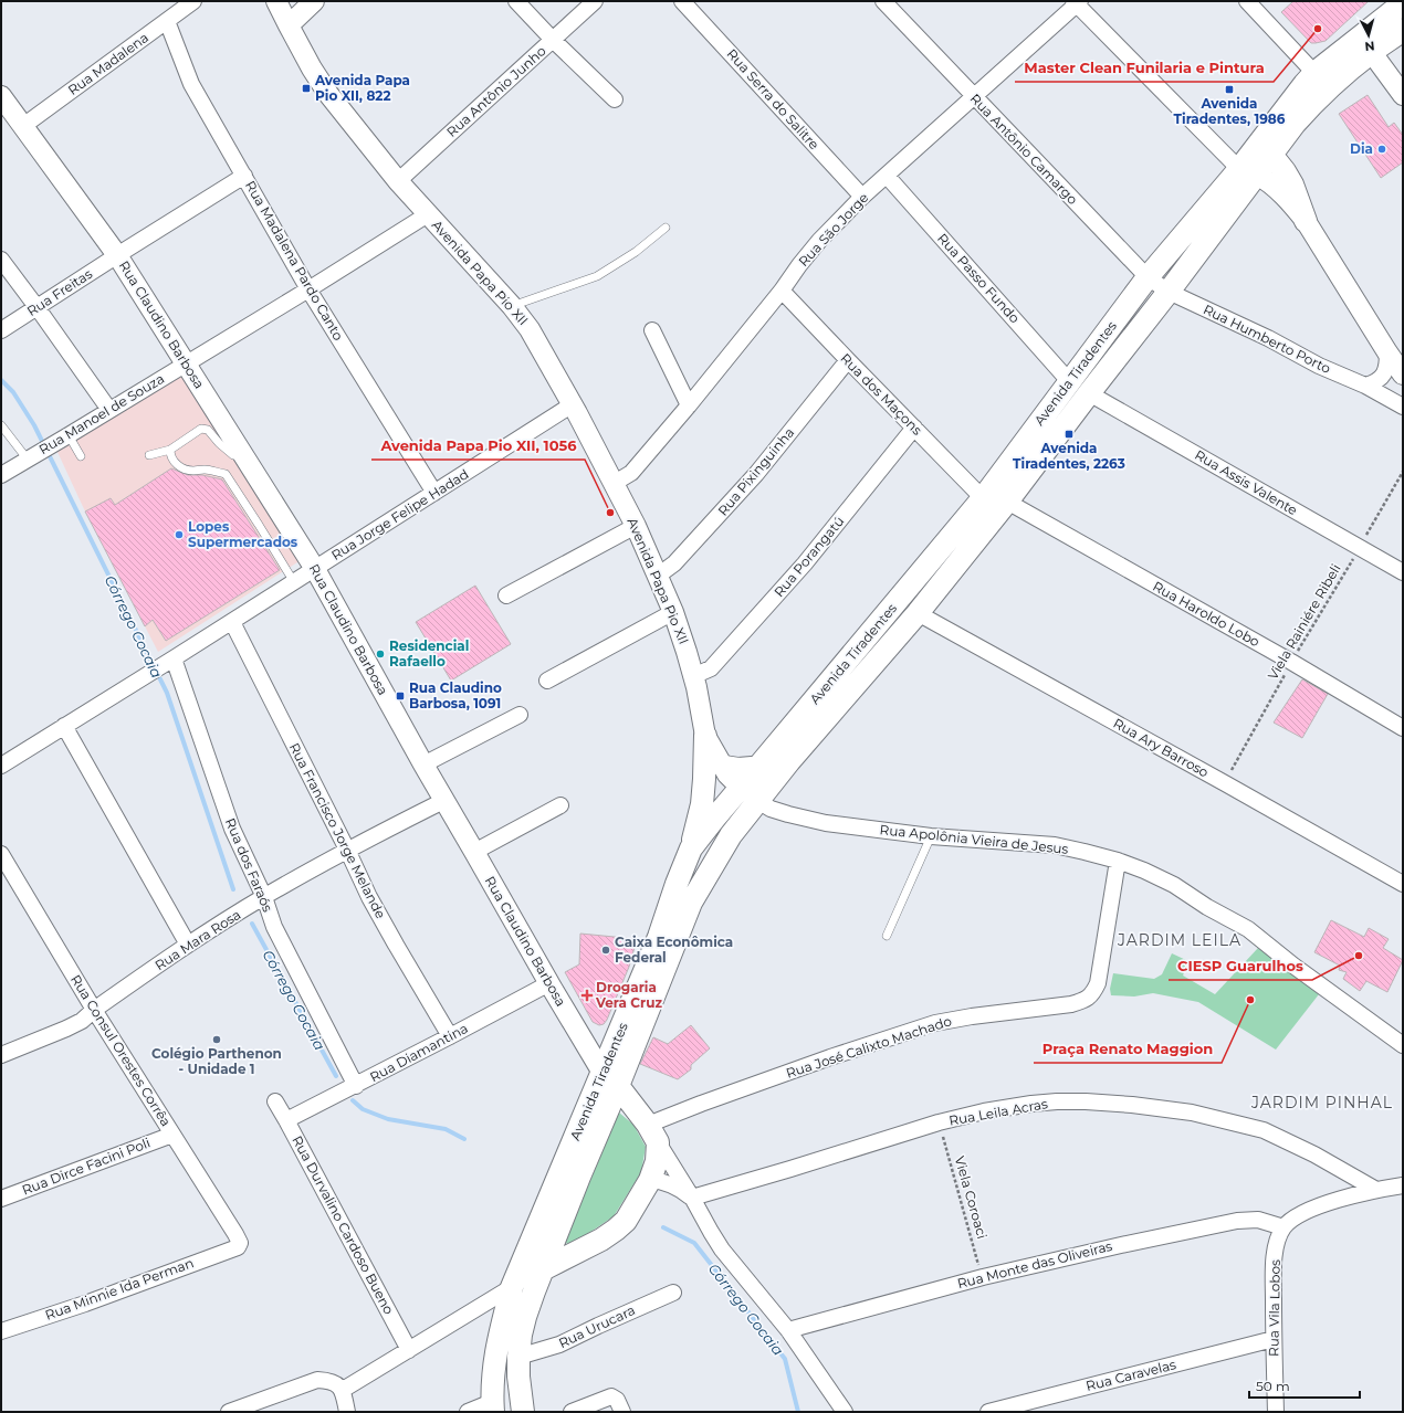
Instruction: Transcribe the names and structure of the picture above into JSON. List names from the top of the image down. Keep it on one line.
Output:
{"streets":{"main road":["Avenida Tiradentes"],"street":["Rua Madalena","Rua Antônio Junho","Rua Serra do Salitre","Rua Antônio Camargo","Rua São Jorge","Rua Madalena Pardo Canto","Avenida Papa Pio XII","Rua Passo Fundo","Rua Freitas","Rua Claudino Barbosa","Rua Humberto Porto","Rua dos Maçons","Rua Manoel de Souza","Rua Pixinguinha","Rua Assis Valente","Rua Jorge Felipe Hadad","Rua Porangatú","Rua Haroldo Lobo","Rua Ary Barroso","Rua Francisco Jorge Melande","Rua Apolônia Vieira de Jesus","Rua dos Faraós","Rua Mara Rosa","Rua José Calixto Machado","Rua Consul Orestes Corrêa","Rua Diamantina","Rua Leila Acras","Rua Dirce Facini Poli","Rua Durvalino Cardoso Bueno","Rua Monte das Oliveiras","Rua Minnie Ida Perman","Rua Vila Lobos","Rua Urucara","Rua Caravelas"],"path":["Viela Rainiére Ribeli","Viela Coroaci"]},"crossings":[["Rua Madalena","Rua Madalena Pardo Canto"],["Rua Madalena","Rua Claudino Barbosa"],["Rua Antônio Junho","Avenida Papa Pio XII"],["Rua Serra do Salitre","Rua São Jorge"],["Rua Antônio Camargo","Rua São Jorge"],["Rua Antônio Camargo","Rua Humberto Porto"],["Rua Antônio Camargo","Avenida Tiradentes"],["Rua São Jorge","Avenida Papa Pio XII"],["Rua São Jorge","Rua Passo Fundo"],["Rua São Jorge","Rua dos Maçons"],["Rua Madalena Pardo Canto","Rua Freitas"],["Rua Madalena Pardo Canto","Rua Manoel de Souza"],["Rua Madalena Pardo Canto","Rua Jorge Felipe Hadad"],["Avenida Papa Pio XII","Avenida Tiradentes"],["Avenida Papa Pio XII","Rua Manoel de Souza"],["Avenida Papa Pio XII","Rua Pixinguinha"],["Avenida Papa Pio XII","Rua Jorge Felipe Hadad"],["Avenida Papa Pio XII","Rua Porangatú"],["Avenida Papa Pio XII","Rua Apolônia Vieira de Jesus"],["Rua Passo Fundo","Avenida Tiradentes"],["Rua Freitas","Rua Claudino Barbosa"],["Rua Claudino Barbosa","Avenida Tiradentes"],["Rua Claudino Barbosa","Rua Manoel de Souza"],["Rua Claudino Barbosa","Rua Jorge Felipe Hadad"],["Rua Claudino Barbosa","Rua Mara Rosa"],["Rua Claudino Barbosa","Rua Diamantina"],["Rua Humberto Porto","Avenida Tiradentes"],["Avenida Tiradentes","Rua dos Maçons"],["Avenida Tiradentes","Rua Assis Valente"],["Avenida Tiradentes","Rua Haroldo Lobo"],["Avenida Tiradentes","Rua Ary Barroso"],["Avenida Tiradentes","Rua Apolônia Vieira de Jesus"],["Avenida Tiradentes","Rua Urucara"],["Rua dos Maçons","Rua Pixinguinha"],["Rua dos Maçons","Rua Porangatú"],["Rua Assis Valente","Viela Rainiére Ribeli"],["Rua Jorge Felipe Hadad","Rua Francisco Jorge Melande"],["Rua Jorge Felipe Hadad","Rua dos Faraós"],["Rua Haroldo Lobo","Viela Rainiére Ribeli"],["Viela Rainiére Ribeli","Rua Ary Barroso"],["Rua Francisco Jorge Melande","Rua Mara Rosa"],["Rua Francisco Jorge Melande","Rua Diamantina"],["Rua Apolônia Vieira de Jesus","Rua José Calixto Machado"],["Rua dos Faraós","Rua Mara Rosa"],["Rua dos Faraós","Rua Diamantina"],["Rua Mara Rosa","Rua Consul Orestes Corrêa"],["Rua Consul Orestes Corrêa","Rua Dirce Facini Poli"],["Rua Consul Orestes Corrêa","Rua Minnie Ida Perman"],["Rua Diamantina","Rua Durvalino Cardoso Bueno"],["Rua Leila Acras","Viela Coroaci"],["Viela Coroaci","Rua Monte das Oliveiras"],["Rua Monte das Oliveiras","Rua Vila Lobos"],["Rua Vila Lobos","Rua Caravelas"]],"districts":["JARDIM LEILA","JARDIM PINHAL"],"water":["Córrego Cocaia"],"places":{"other":["Master Clean Funilaria e Pintura","Dia","Avenida Papa Pio XII, 1056","Lopes Supermercados","Residencial Rafaello","Caixa Econômica Federal","CIESP Guarulhos","Praça Renato Maggion","Colégio Parthenon - Unidade 1"],"transit":["Avenida Papa Pio XII, 822","Avenida Tiradentes, 1986","Avenida Tiradentes, 2263","Rua Claudino Barbosa, 1091"],"health":["Drogaria Vera Cruz"]},"scale_bar":"50 m","north":"bottom"}
